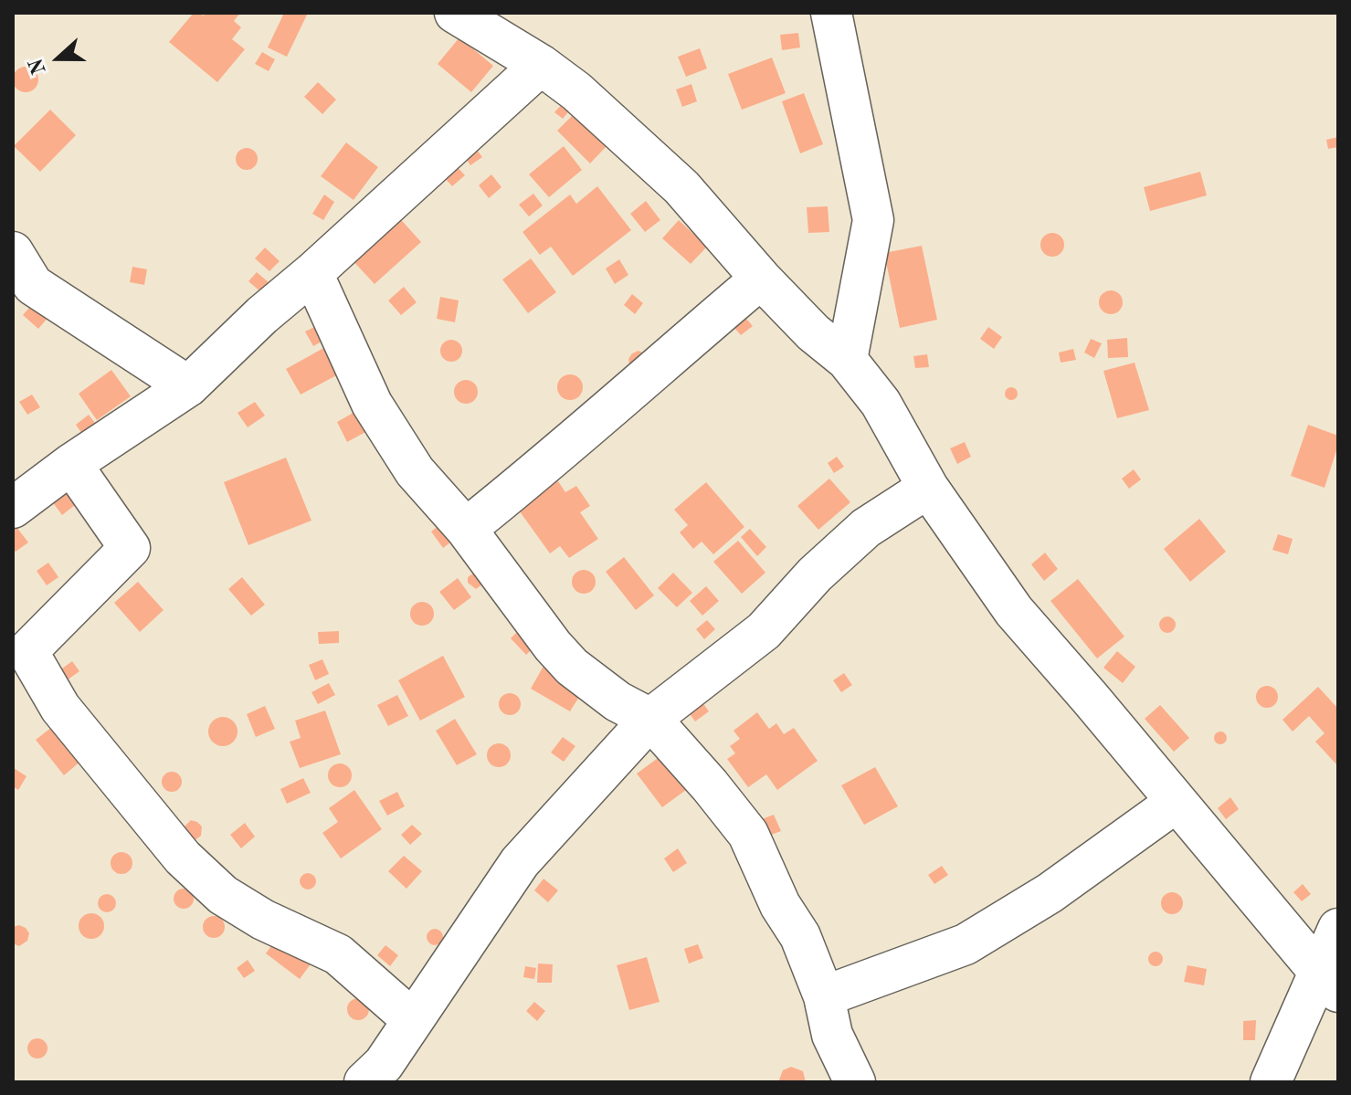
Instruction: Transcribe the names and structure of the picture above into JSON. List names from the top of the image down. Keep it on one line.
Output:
{"north":"left"}
